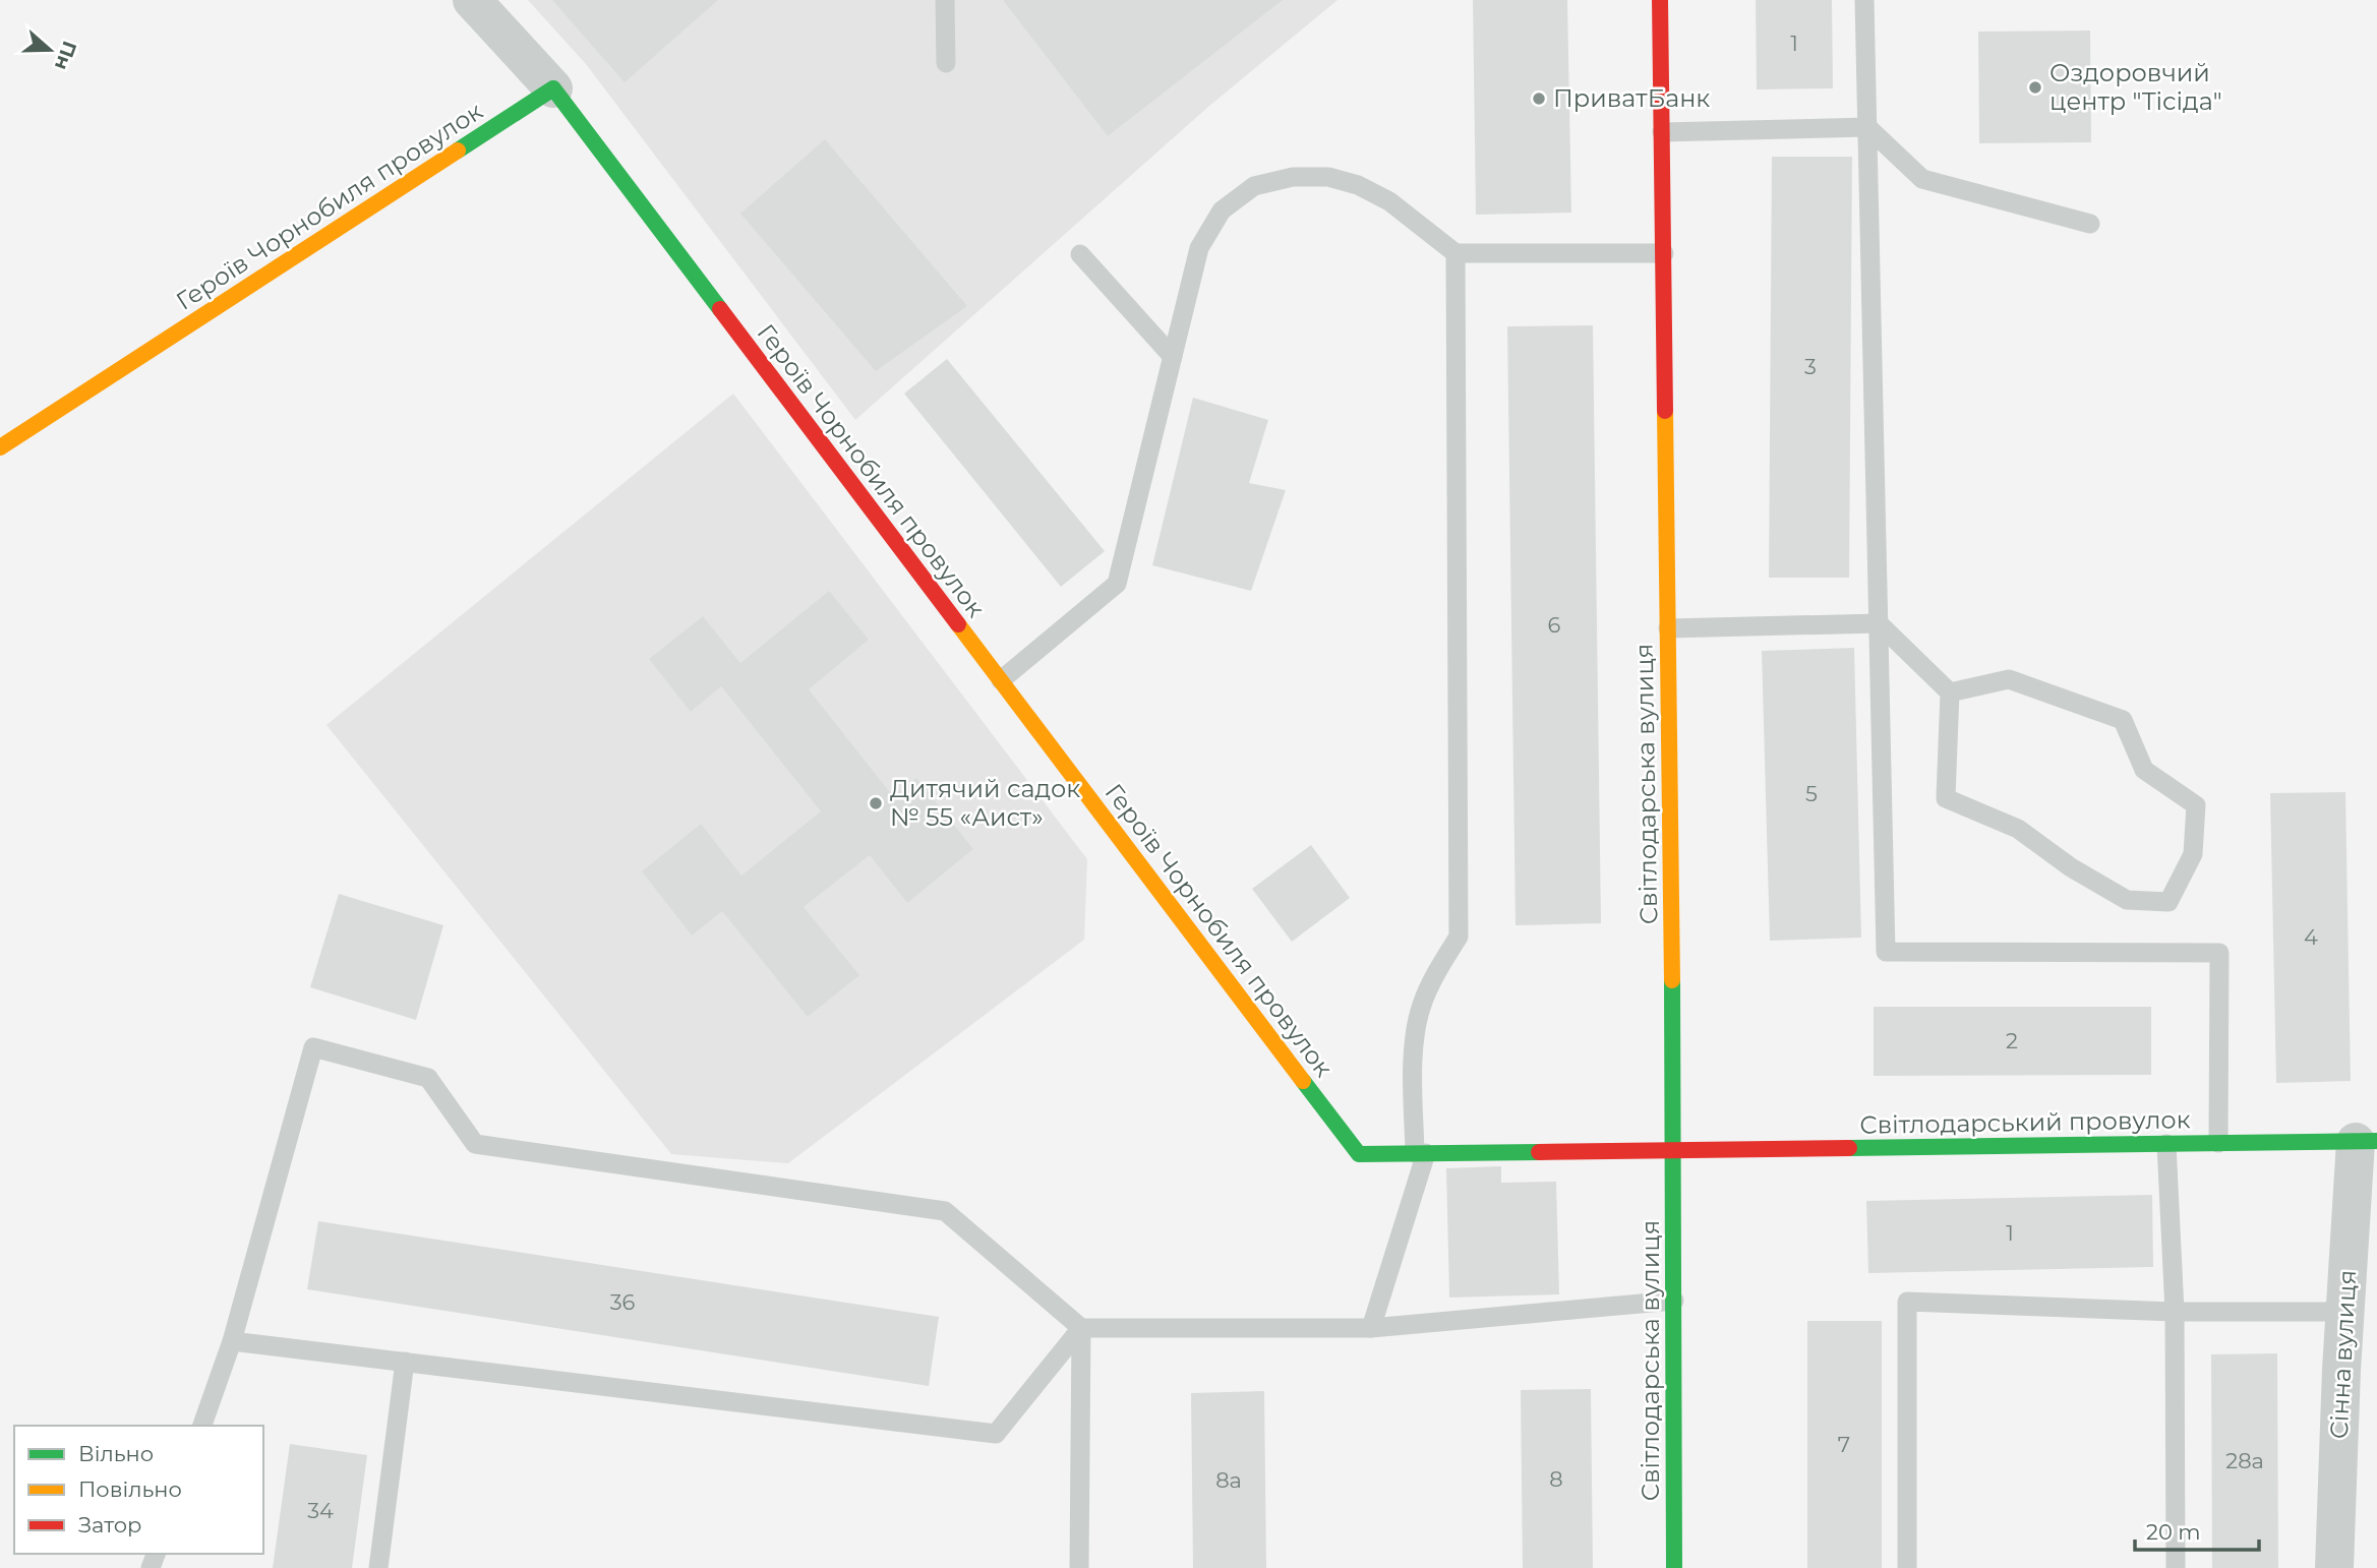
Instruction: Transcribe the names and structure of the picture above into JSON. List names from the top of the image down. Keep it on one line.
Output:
{"streets":{"street":["Героїв Чорнобиля провулок","Світлодарська вулиця","Світлодарський провулок","Сінна вулиця"]},"crossings":[["Героїв Чорнобиля провулок","Світлодарська вулиця"],["Героїв Чорнобиля провулок","Світлодарський провулок"],["Світлодарська вулиця","Світлодарський провулок"],["Світлодарський провулок","Сінна вулиця"]],"places":["Оздоровчий центр \"Тісіда\"","ПриватБанк","Дитячий садок № 55 «Аист»"],"house_numbers":["1","3","6","5","4","2","1","36","7","28а","8","8а","34"],"legend":["Вільно","Повільно","Затор"],"scale_bar":"20 m","north":"right"}
